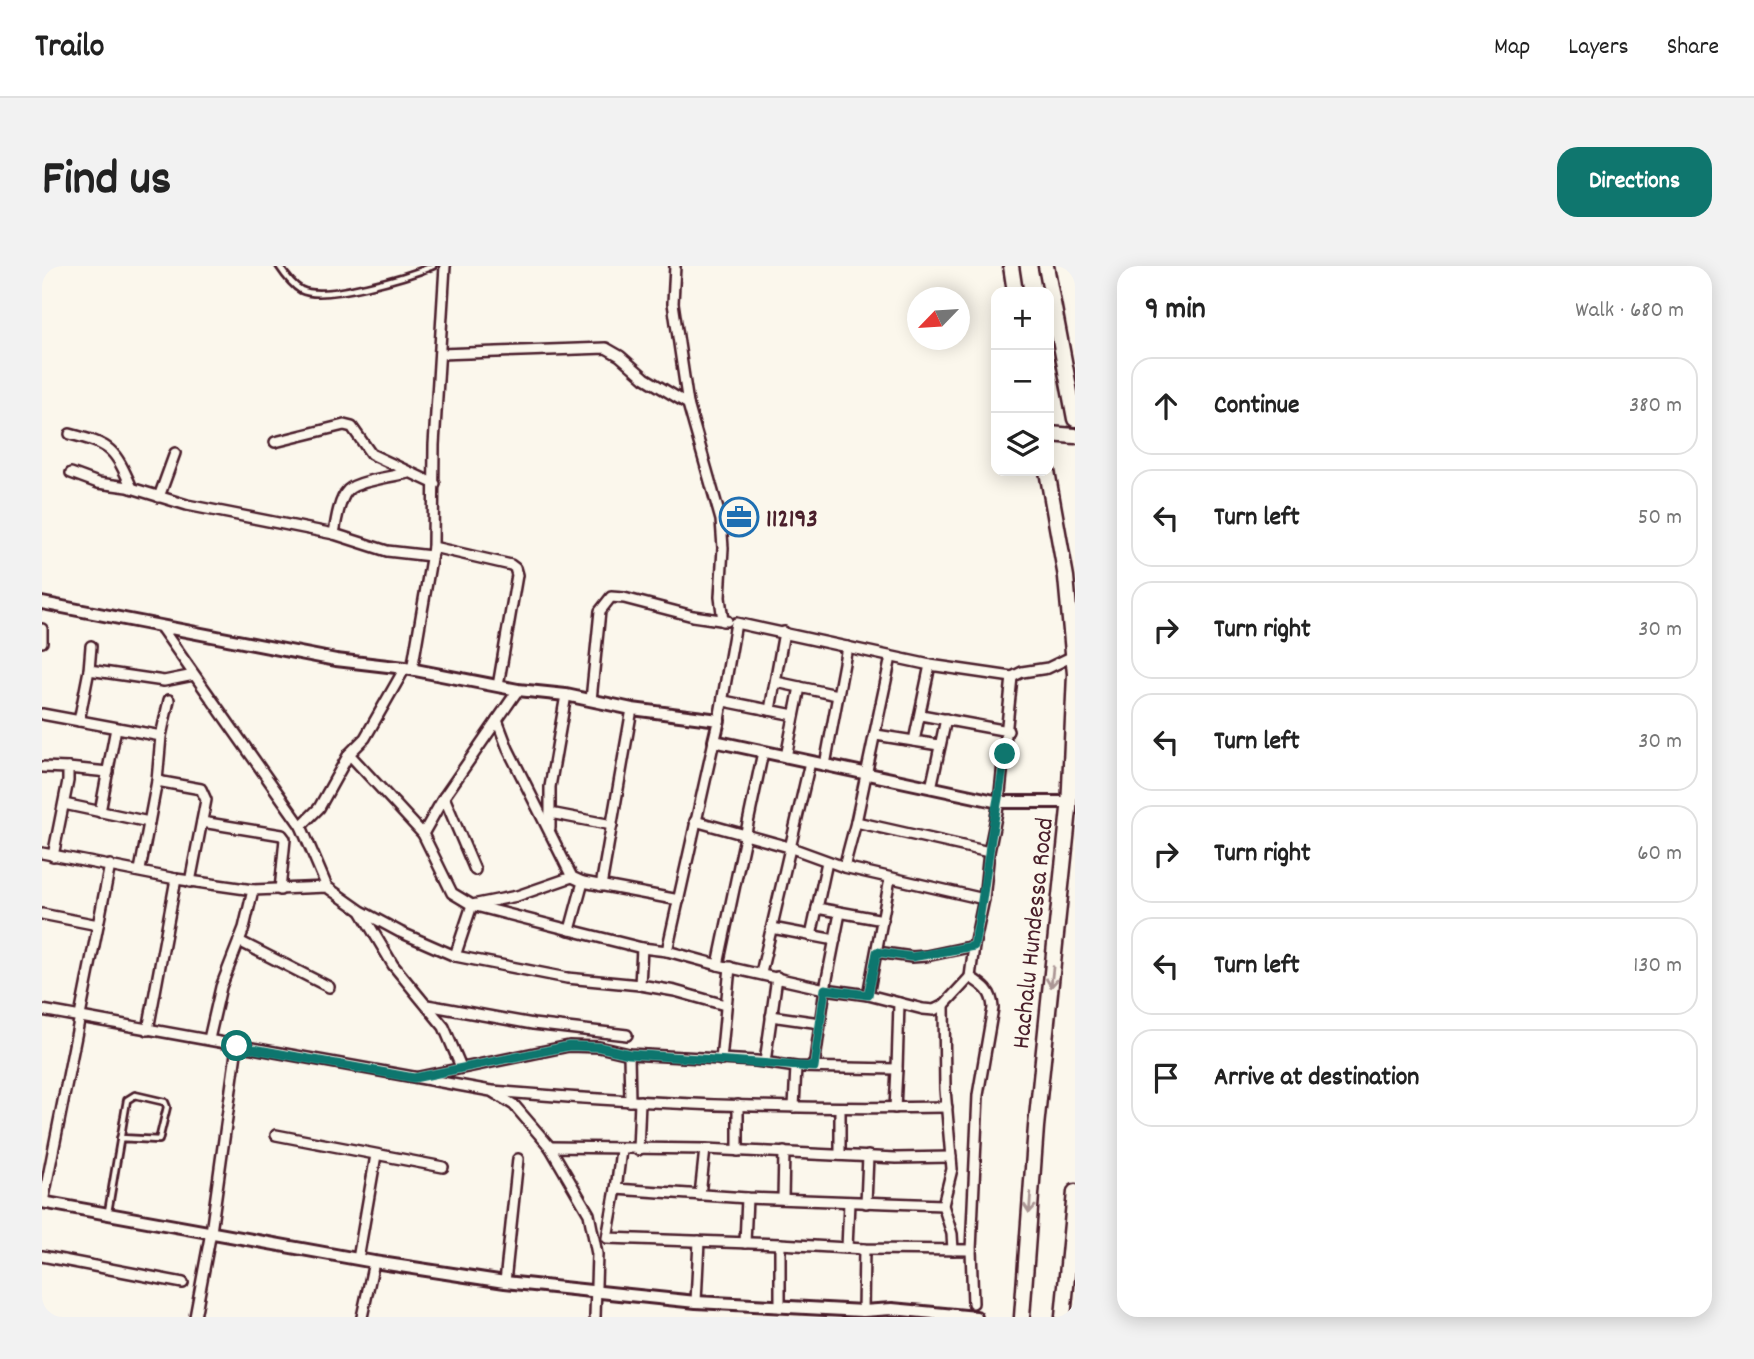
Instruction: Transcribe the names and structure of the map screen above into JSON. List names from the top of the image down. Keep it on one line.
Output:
{"streets":{"main road":["Hachalu Hundessa Road"]},"one_way":["Hachalu Hundessa Road"],"places":{"office":["112193"]},"north":"bottom left","page":{"header":"Trailo","nav":["Map","Layers","Share"],"title":"Find us","buttons":"Directions","heading":["9 min","Walk · 680 m"],"map_buttons":["+","−"],"list":[["Continue","380 m"],["Turn left","50 m"],["Turn right","30 m"],["Turn left","30 m"],["Turn right","60 m"],["Turn left","130 m"],"Arrive at destination"]}}
